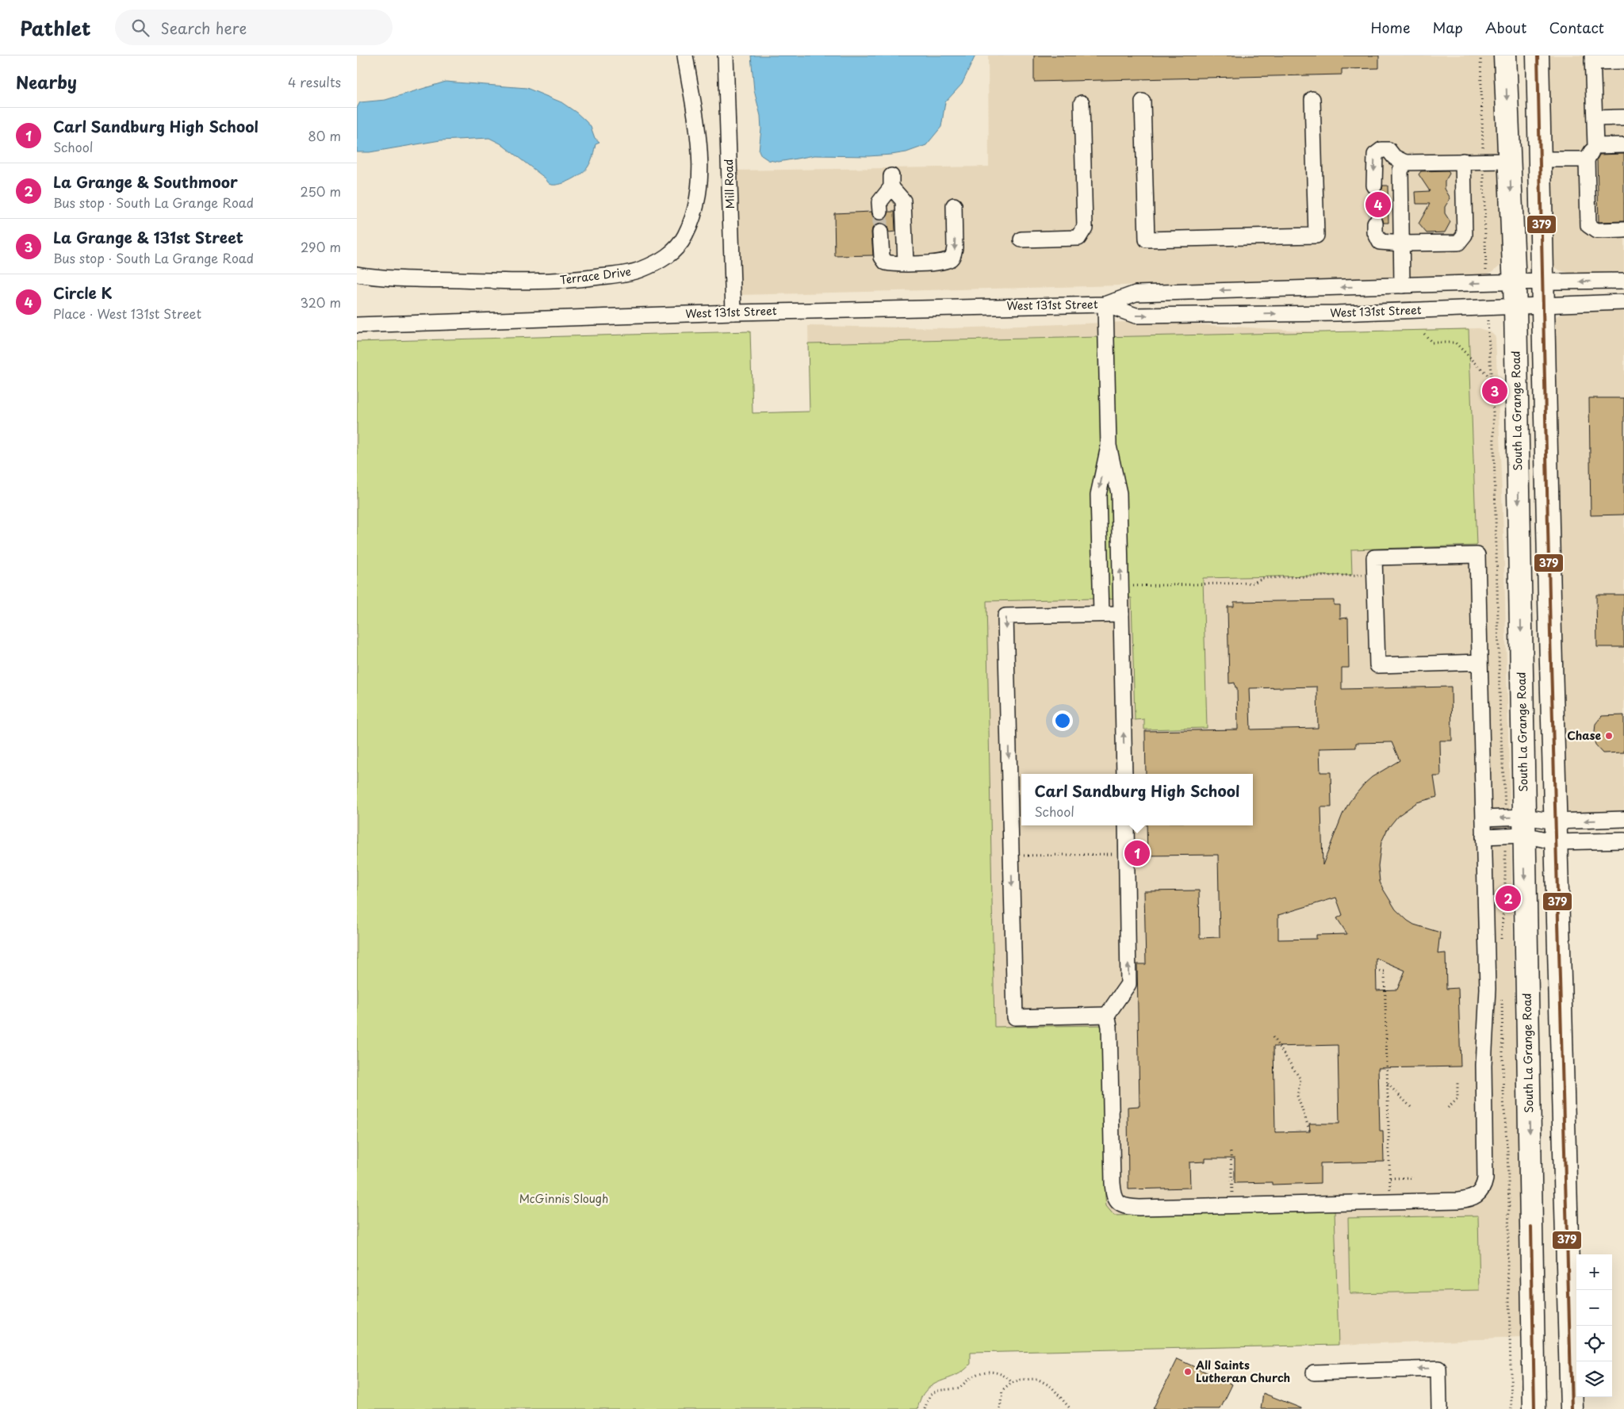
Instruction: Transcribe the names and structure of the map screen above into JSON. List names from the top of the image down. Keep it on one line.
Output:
{"streets":{"highway":["South La Grange Road"],"street":["Mill Road","Terrace Drive","West 131st Street"]},"crossings":[["Mill Road","West 131st Street"],["West 131st Street","South La Grange Road"]],"parks":["McGinnis Slough"],"places":["Chase","All Saints Lutheran Church"],"lines":["transit line 379"],"page":{"header":"Pathlet","search":"Search here","nav":["Home","Map","About","Contact"],"heading":["Nearby","4 results"],"list":[{"mark":"1","name":"Carl Sandburg High School","note":"School","value":"80 m"},{"mark":"2","name":"La Grange & Southmoor","note":"Bus stop · South La Grange Road","value":"250 m"},{"mark":"3","name":"La Grange & 131st Street","note":"Bus stop · South La Grange Road","value":"290 m"},{"mark":"4","name":"Circle K","note":"Place · West 131st Street","value":"320 m"}],"pins":["4","3","1","2"],"popup":["Carl Sandburg High School","School"],"map_buttons":["+","−"]}}
